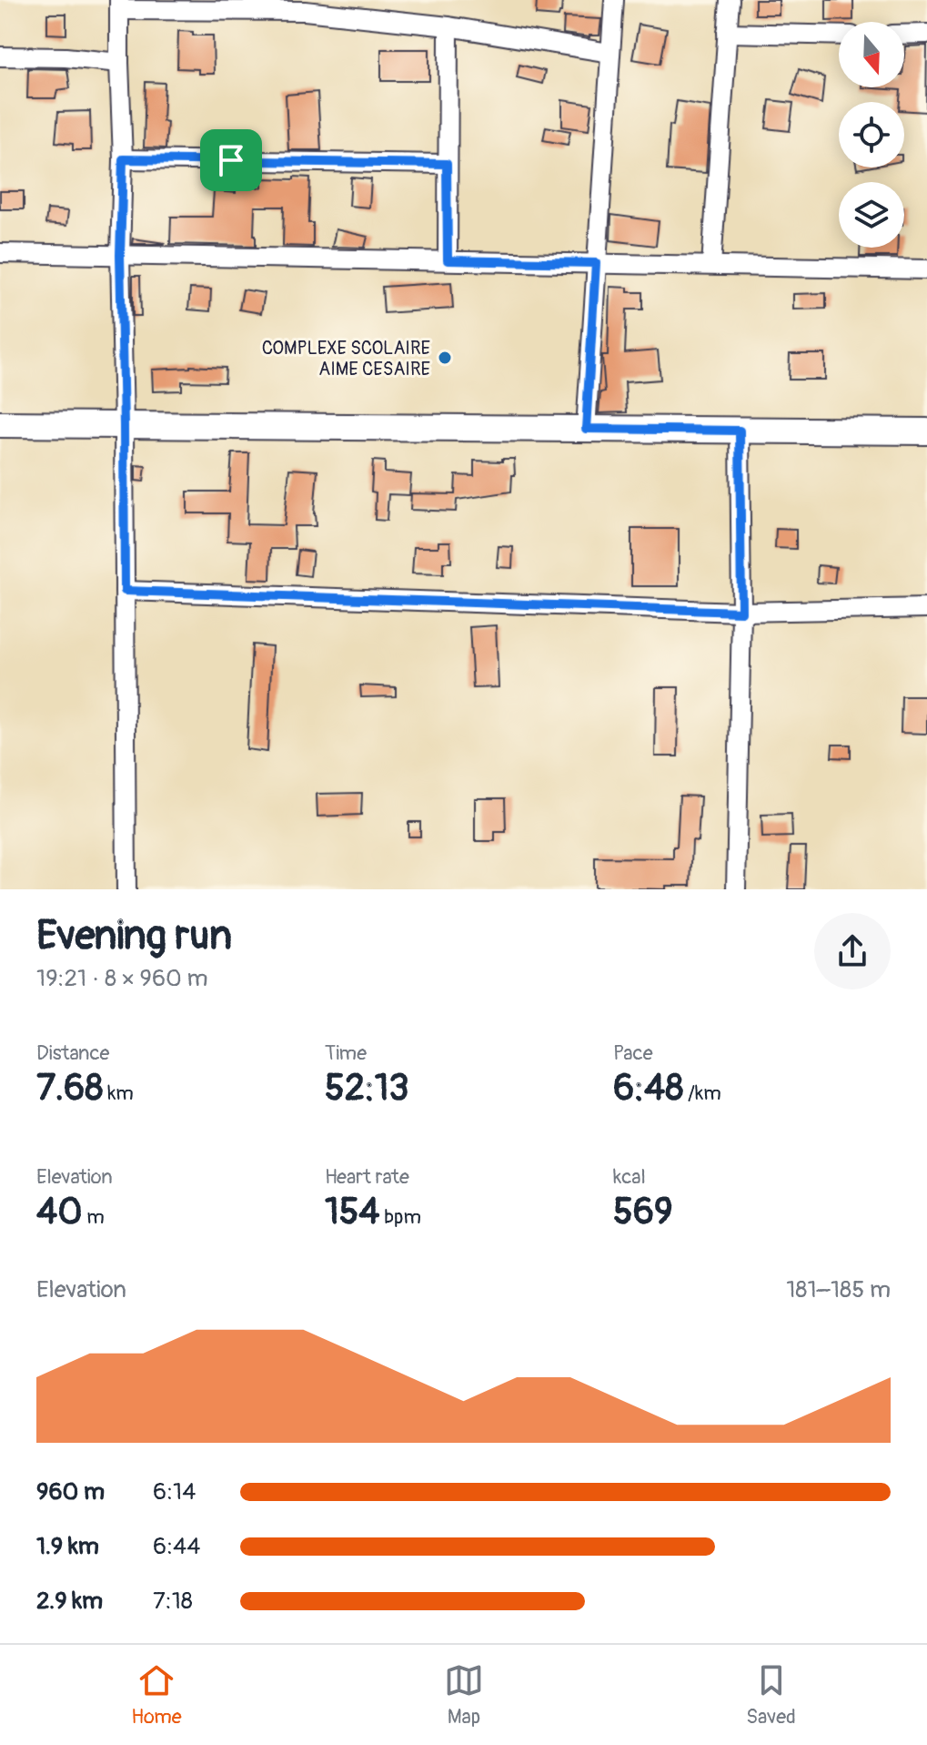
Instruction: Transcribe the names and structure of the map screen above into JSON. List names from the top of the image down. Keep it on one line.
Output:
{"places":["COMPLEXE SCOLAIRE AIME CESAIRE"],"north":"bottom","page":{"heading":["Evening run","19:21 · 8 × 960 m"],"stats":[["Distance","7.68 km"],["Time","52:13"],["Pace","6:48 /km"],["Elevation","40 m"],["Heart rate","154 bpm"],["kcal","569"]],"chart":["Elevation","181–185 m"],"list":[{"name":"960 m","note":"6:14"},{"name":"1.9 km","note":"6:44"},{"name":"2.9 km","note":"7:18"}],"tabs":["Home","Map","Saved"]}}
